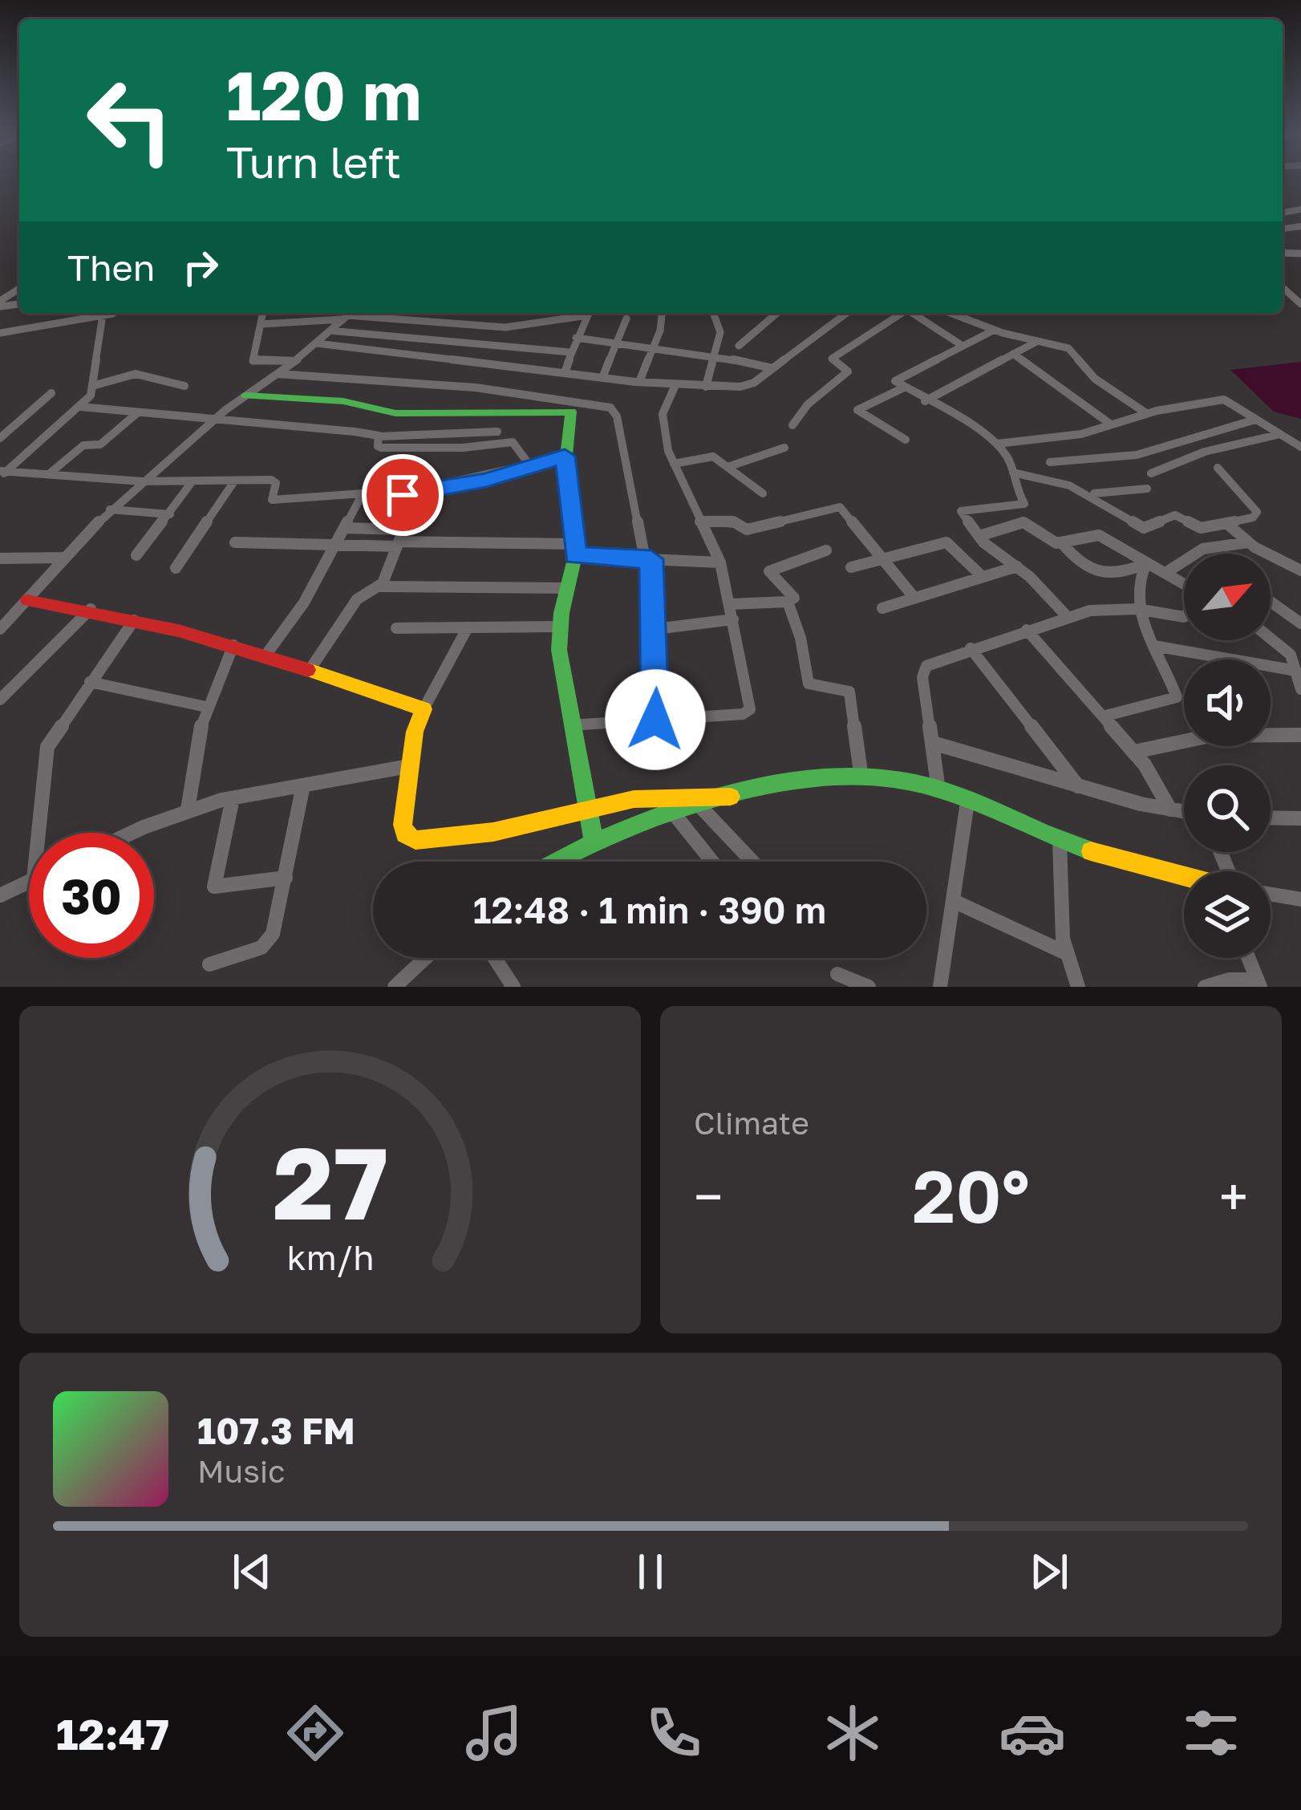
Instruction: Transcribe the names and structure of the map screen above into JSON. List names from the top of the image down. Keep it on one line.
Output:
{"north":"top right","page":{"turn":["120 m","Turn left"],"then":"Then","limit":"30","trip":"12:48 · 1 min · 390 m","tile":"Climate","heat":["−","20°","+"],"song":["107.3 FM","Music"],"tabs":"12:47","gauge":["27","km/h"]}}
